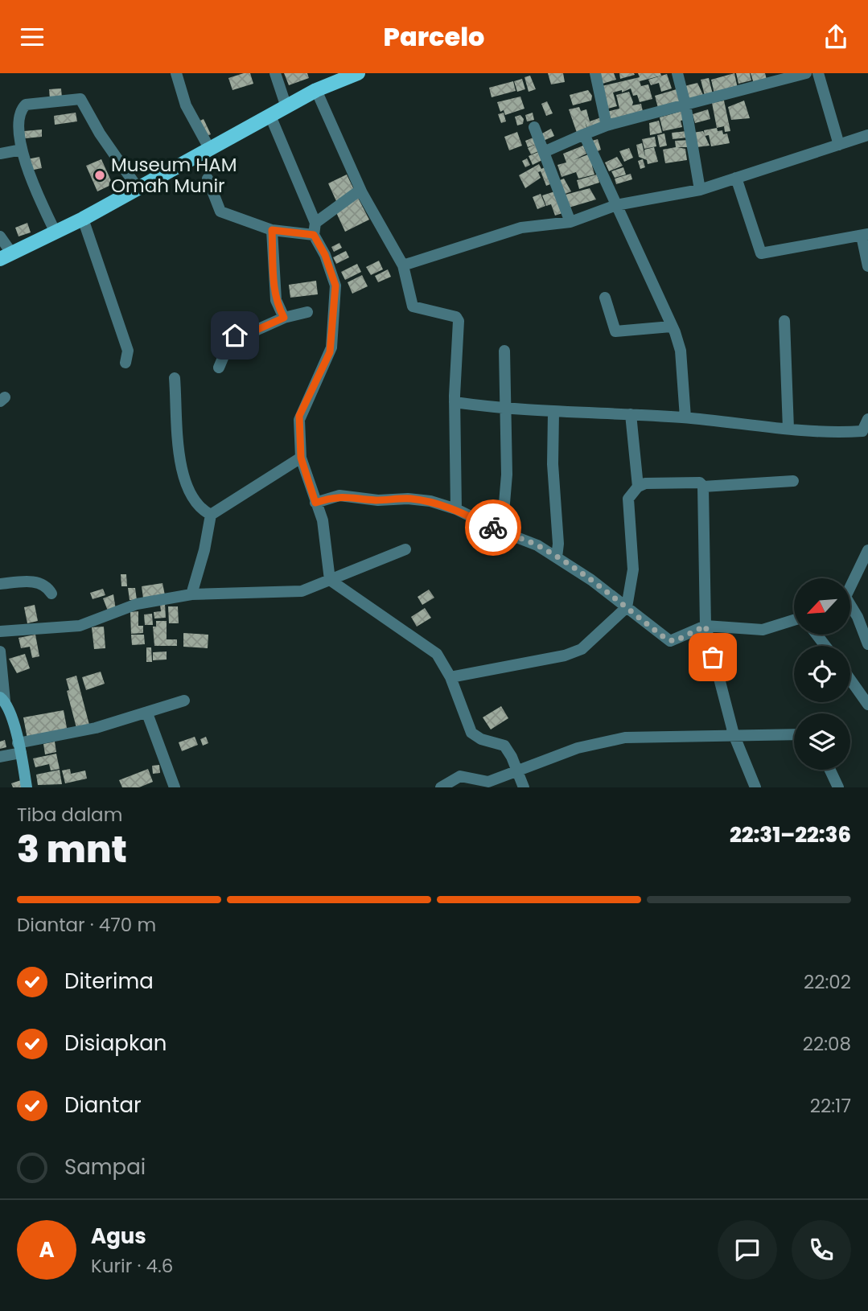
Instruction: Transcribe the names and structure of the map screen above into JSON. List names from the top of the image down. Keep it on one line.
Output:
{"places":["Museum HAM Omah Munir"],"north":"bottom left","page":{"header":"Parcelo","heading":["3 mnt","Tiba dalam","22:31–22:36"],"panel":["Agus","Kurir · 4.6"],"bar":"Diantar · 470 m","list":[["Diterima","22:02"],["Disiapkan","22:08"],["Diantar","22:17"],"Sampai"],"round":"A"}}
